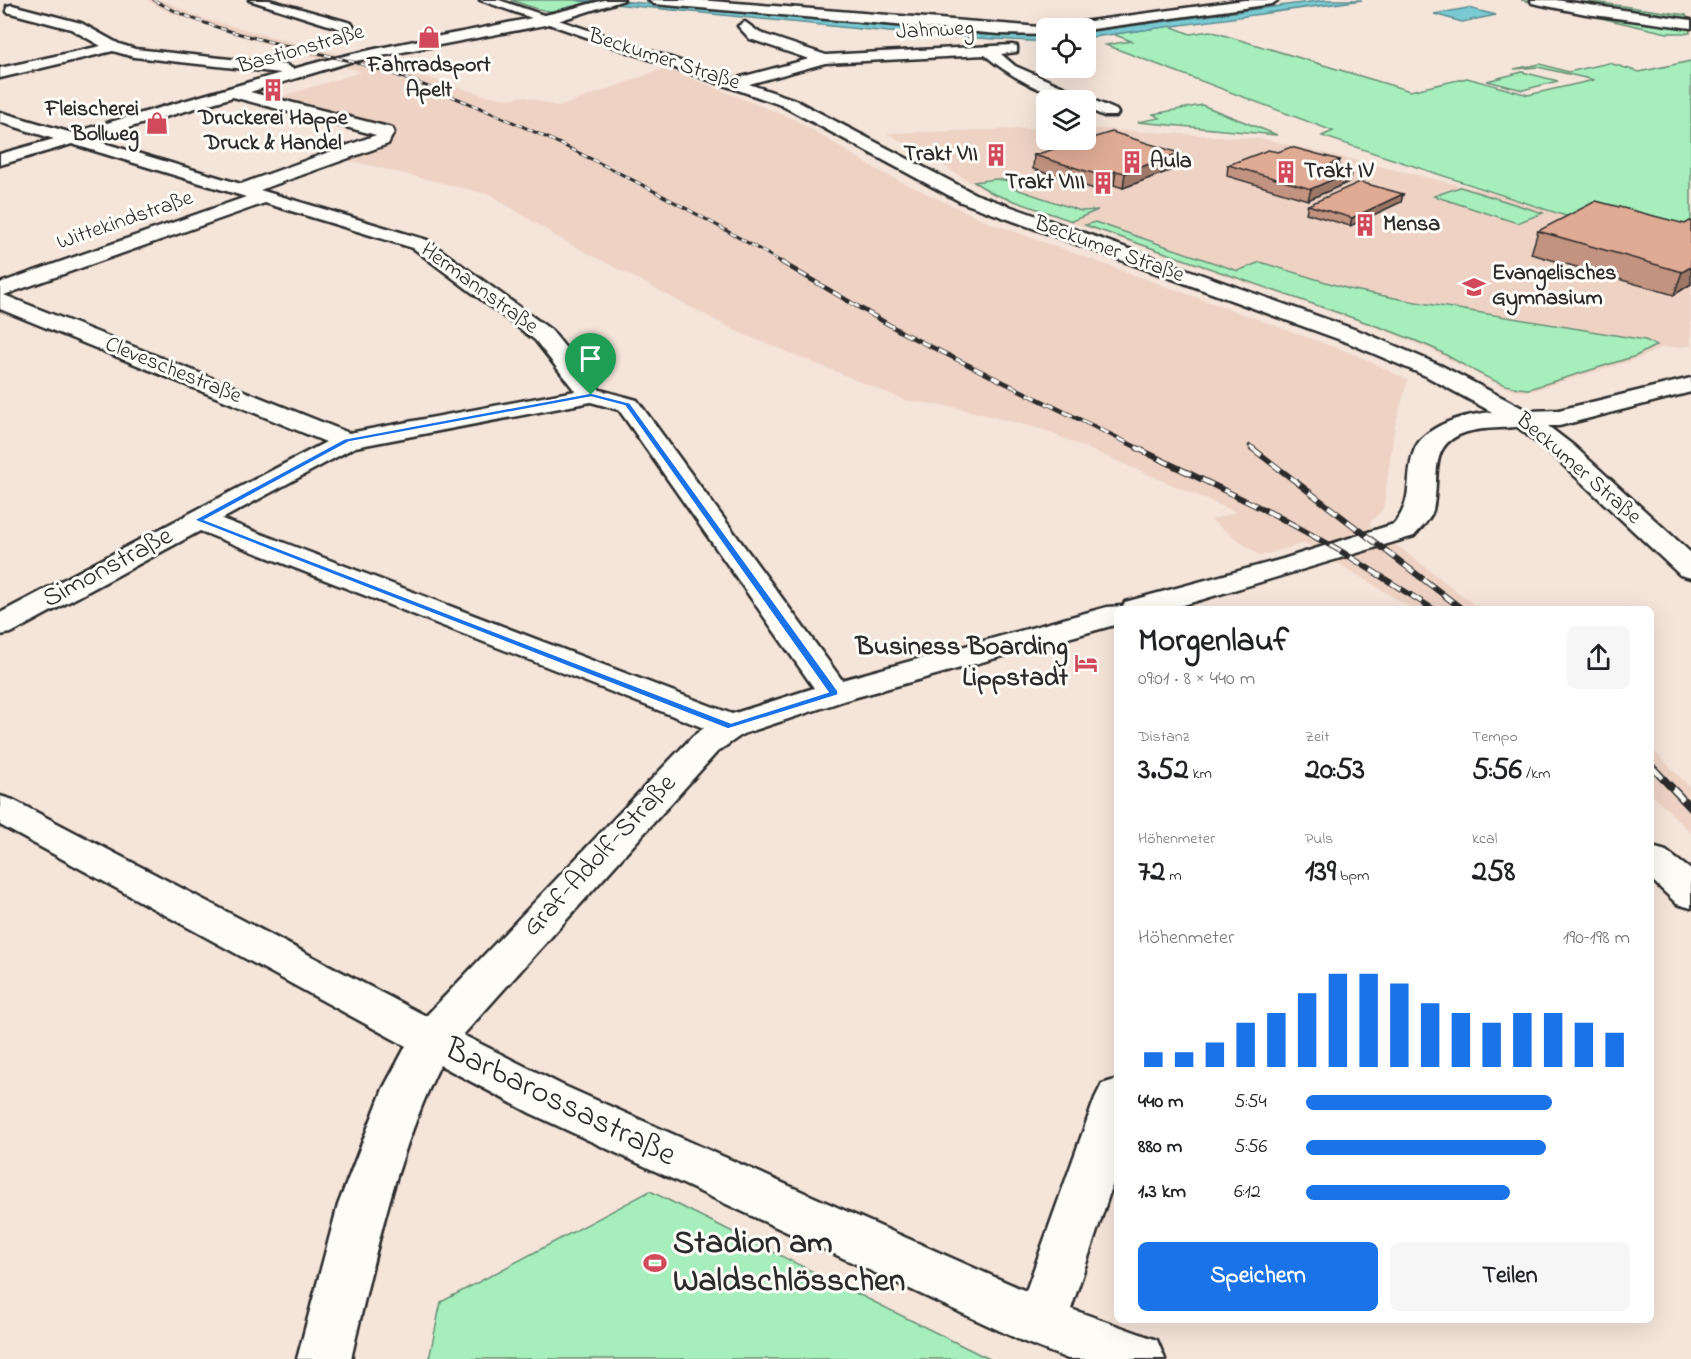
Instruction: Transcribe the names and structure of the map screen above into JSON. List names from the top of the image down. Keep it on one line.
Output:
{"streets":{"street":["Jahnweg","Bastionstraße","Beckumer Straße","Wittekindstraße","Hermannstraße","Cleveschestraße","Simonstraße","Graf-Adolf-Straße","Barbarossastraße"]},"crossings":[["Jahnweg","Beckumer Straße"],["Bastionstraße","Beckumer Straße"],["Bastionstraße","Hermannstraße"],["Wittekindstraße","Hermannstraße"],["Hermannstraße","Simonstraße"],["Cleveschestraße","Simonstraße"],["Graf-Adolf-Straße","Barbarossastraße"]],"places":{"shop":["Fahrradsport Apelt","Fleischerei Bollweg"],"building":["Druckerei Happe Druck & Handel","Trakt VII","Aula","Trakt IV","Trakt VIII","Mensa"],"school or university":["Evangelisches Gymnasium"],"hotel":["Business Boarding Lippstadt"],"sports":["Stadion am Waldschlösschen"]},"page":{"heading":["Morgenlauf","09:01 · 8 × 440 m"],"stats":[["Distanz","3.52 km"],["Zeit","20:53"],["Tempo","5:56 /km"],["Höhenmeter","72 m"],["Puls","139 bpm"],["kcal","258"]],"chart":["Höhenmeter","190–198 m"],"list":[{"name":"440 m","note":"5:54"},{"name":"880 m","note":"5:56"},{"name":"1.3 km","note":"6:12"}],"buttons":["Speichern","Teilen"]}}
